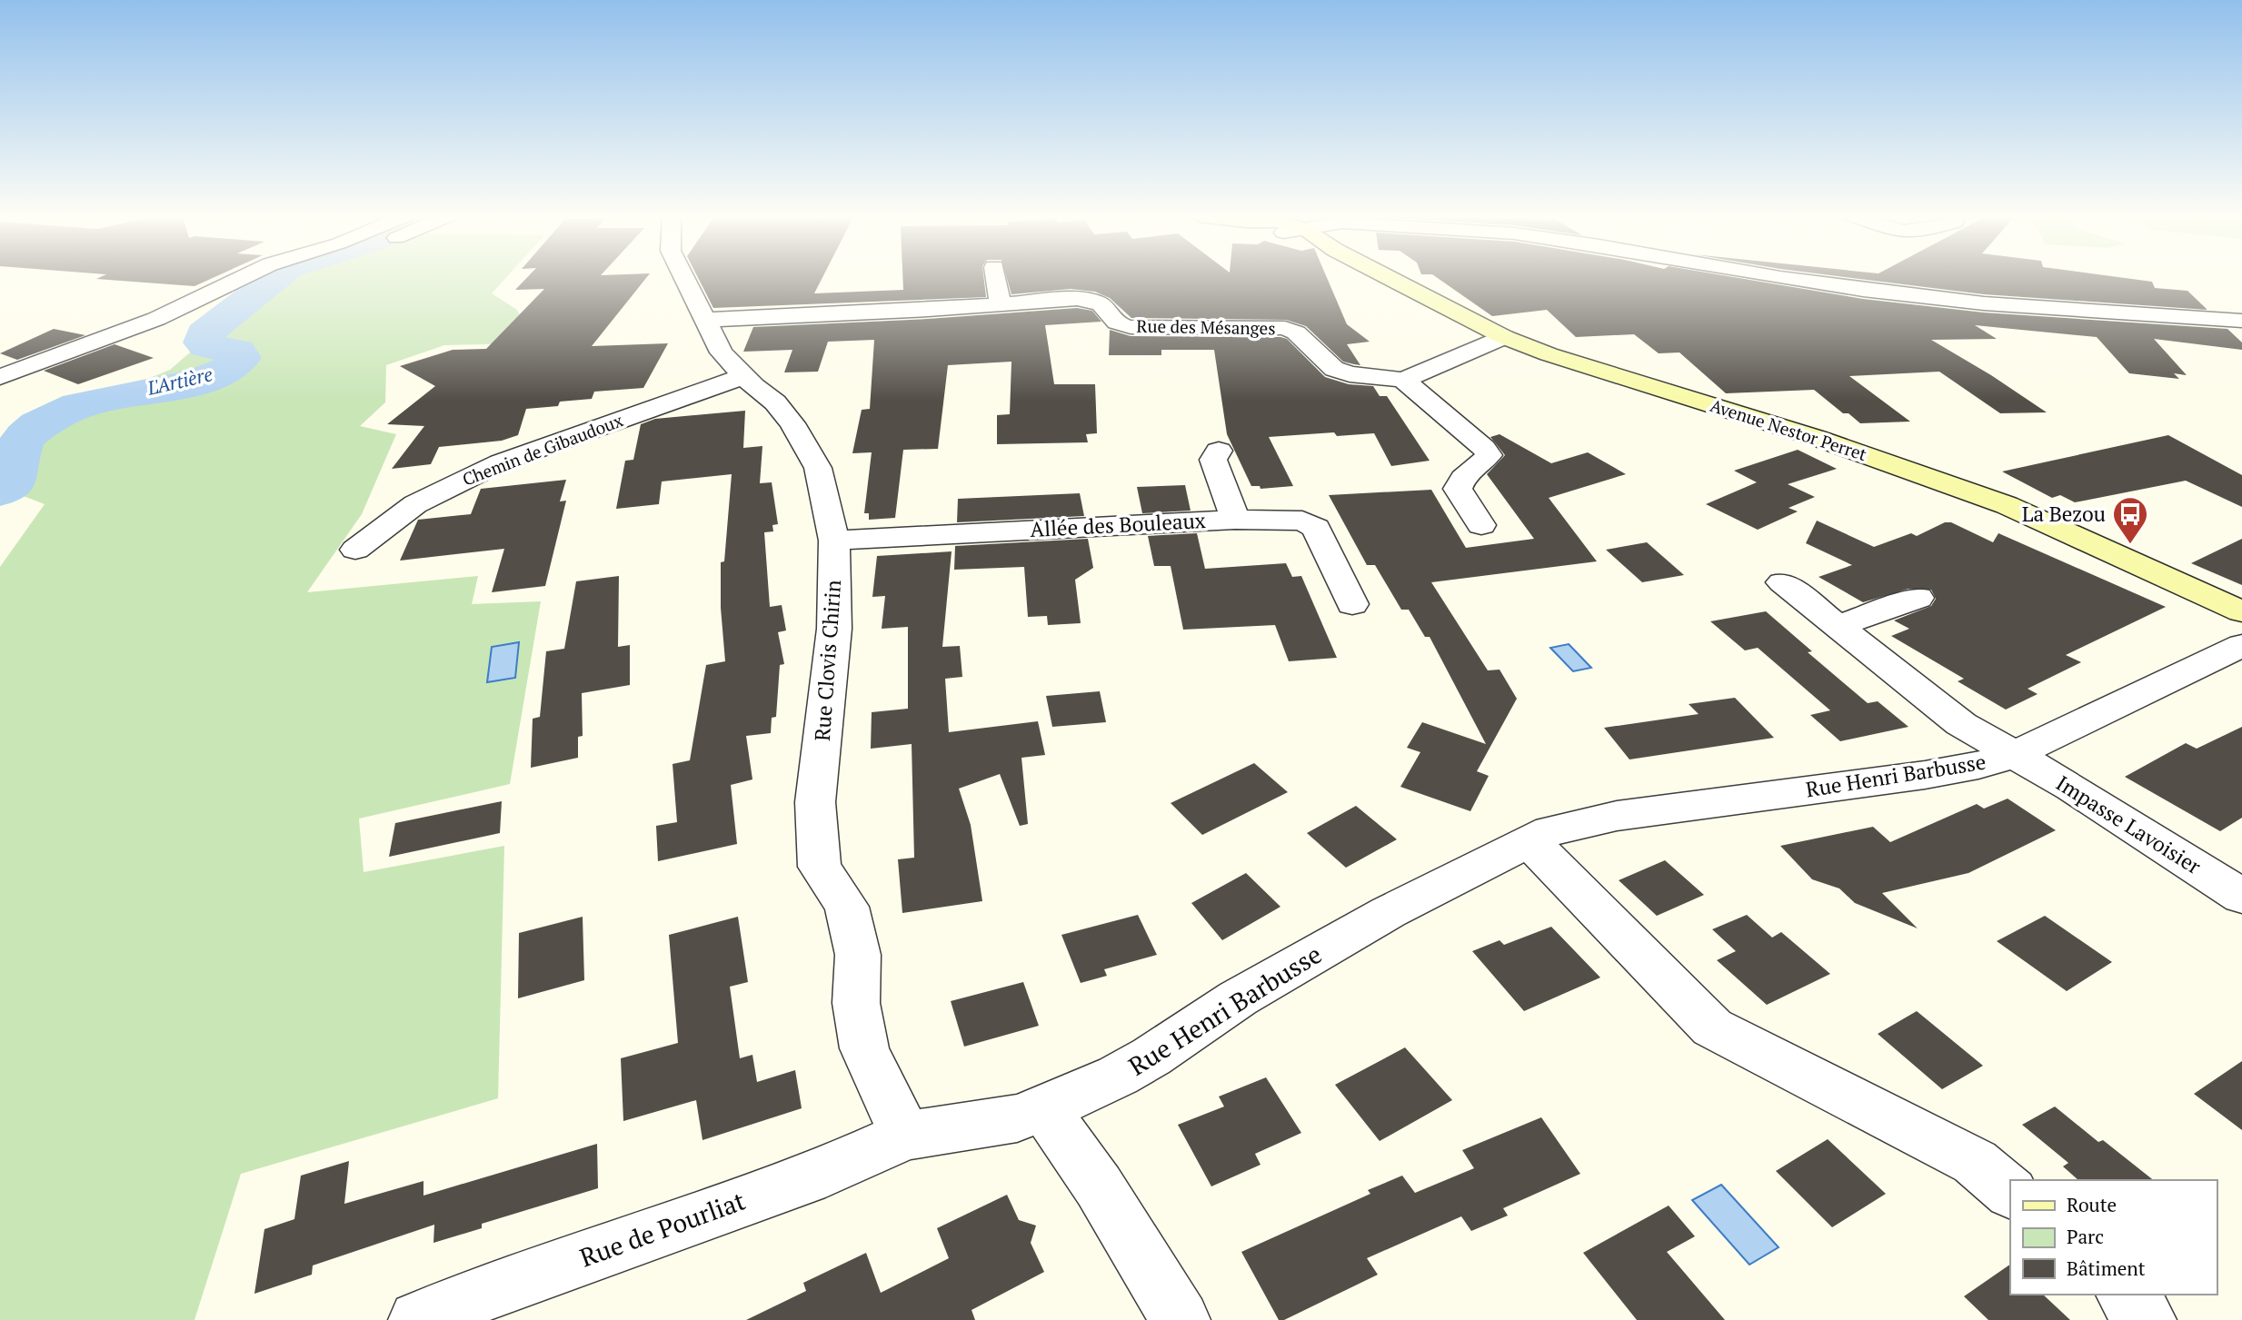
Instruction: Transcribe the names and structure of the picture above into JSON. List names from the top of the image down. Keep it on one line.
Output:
{"streets":{"main road":["Avenue Nestor Perret"],"street":["Rue des Mésanges","Chemin de Gibaudoux","Allée des Bouleaux","Rue Clovis Chirin","Rue Henri Barbusse","Impasse Lavoisier","Rue de Pourliat"]},"crossings":[["Rue des Mésanges","Avenue Nestor Perret"],["Rue des Mésanges","Rue Clovis Chirin"],["Chemin de Gibaudoux","Rue Clovis Chirin"],["Allée des Bouleaux","Rue Clovis Chirin"],["Rue Clovis Chirin","Rue Henri Barbusse"],["Rue Clovis Chirin","Rue de Pourliat"],["Rue Henri Barbusse","Impasse Lavoisier"],["Rue Henri Barbusse","Rue de Pourliat"]],"water":["L'Artière"],"places":{"bus stop":["La Bezou"]},"legend":["Route","Parc","Bâtiment"]}
